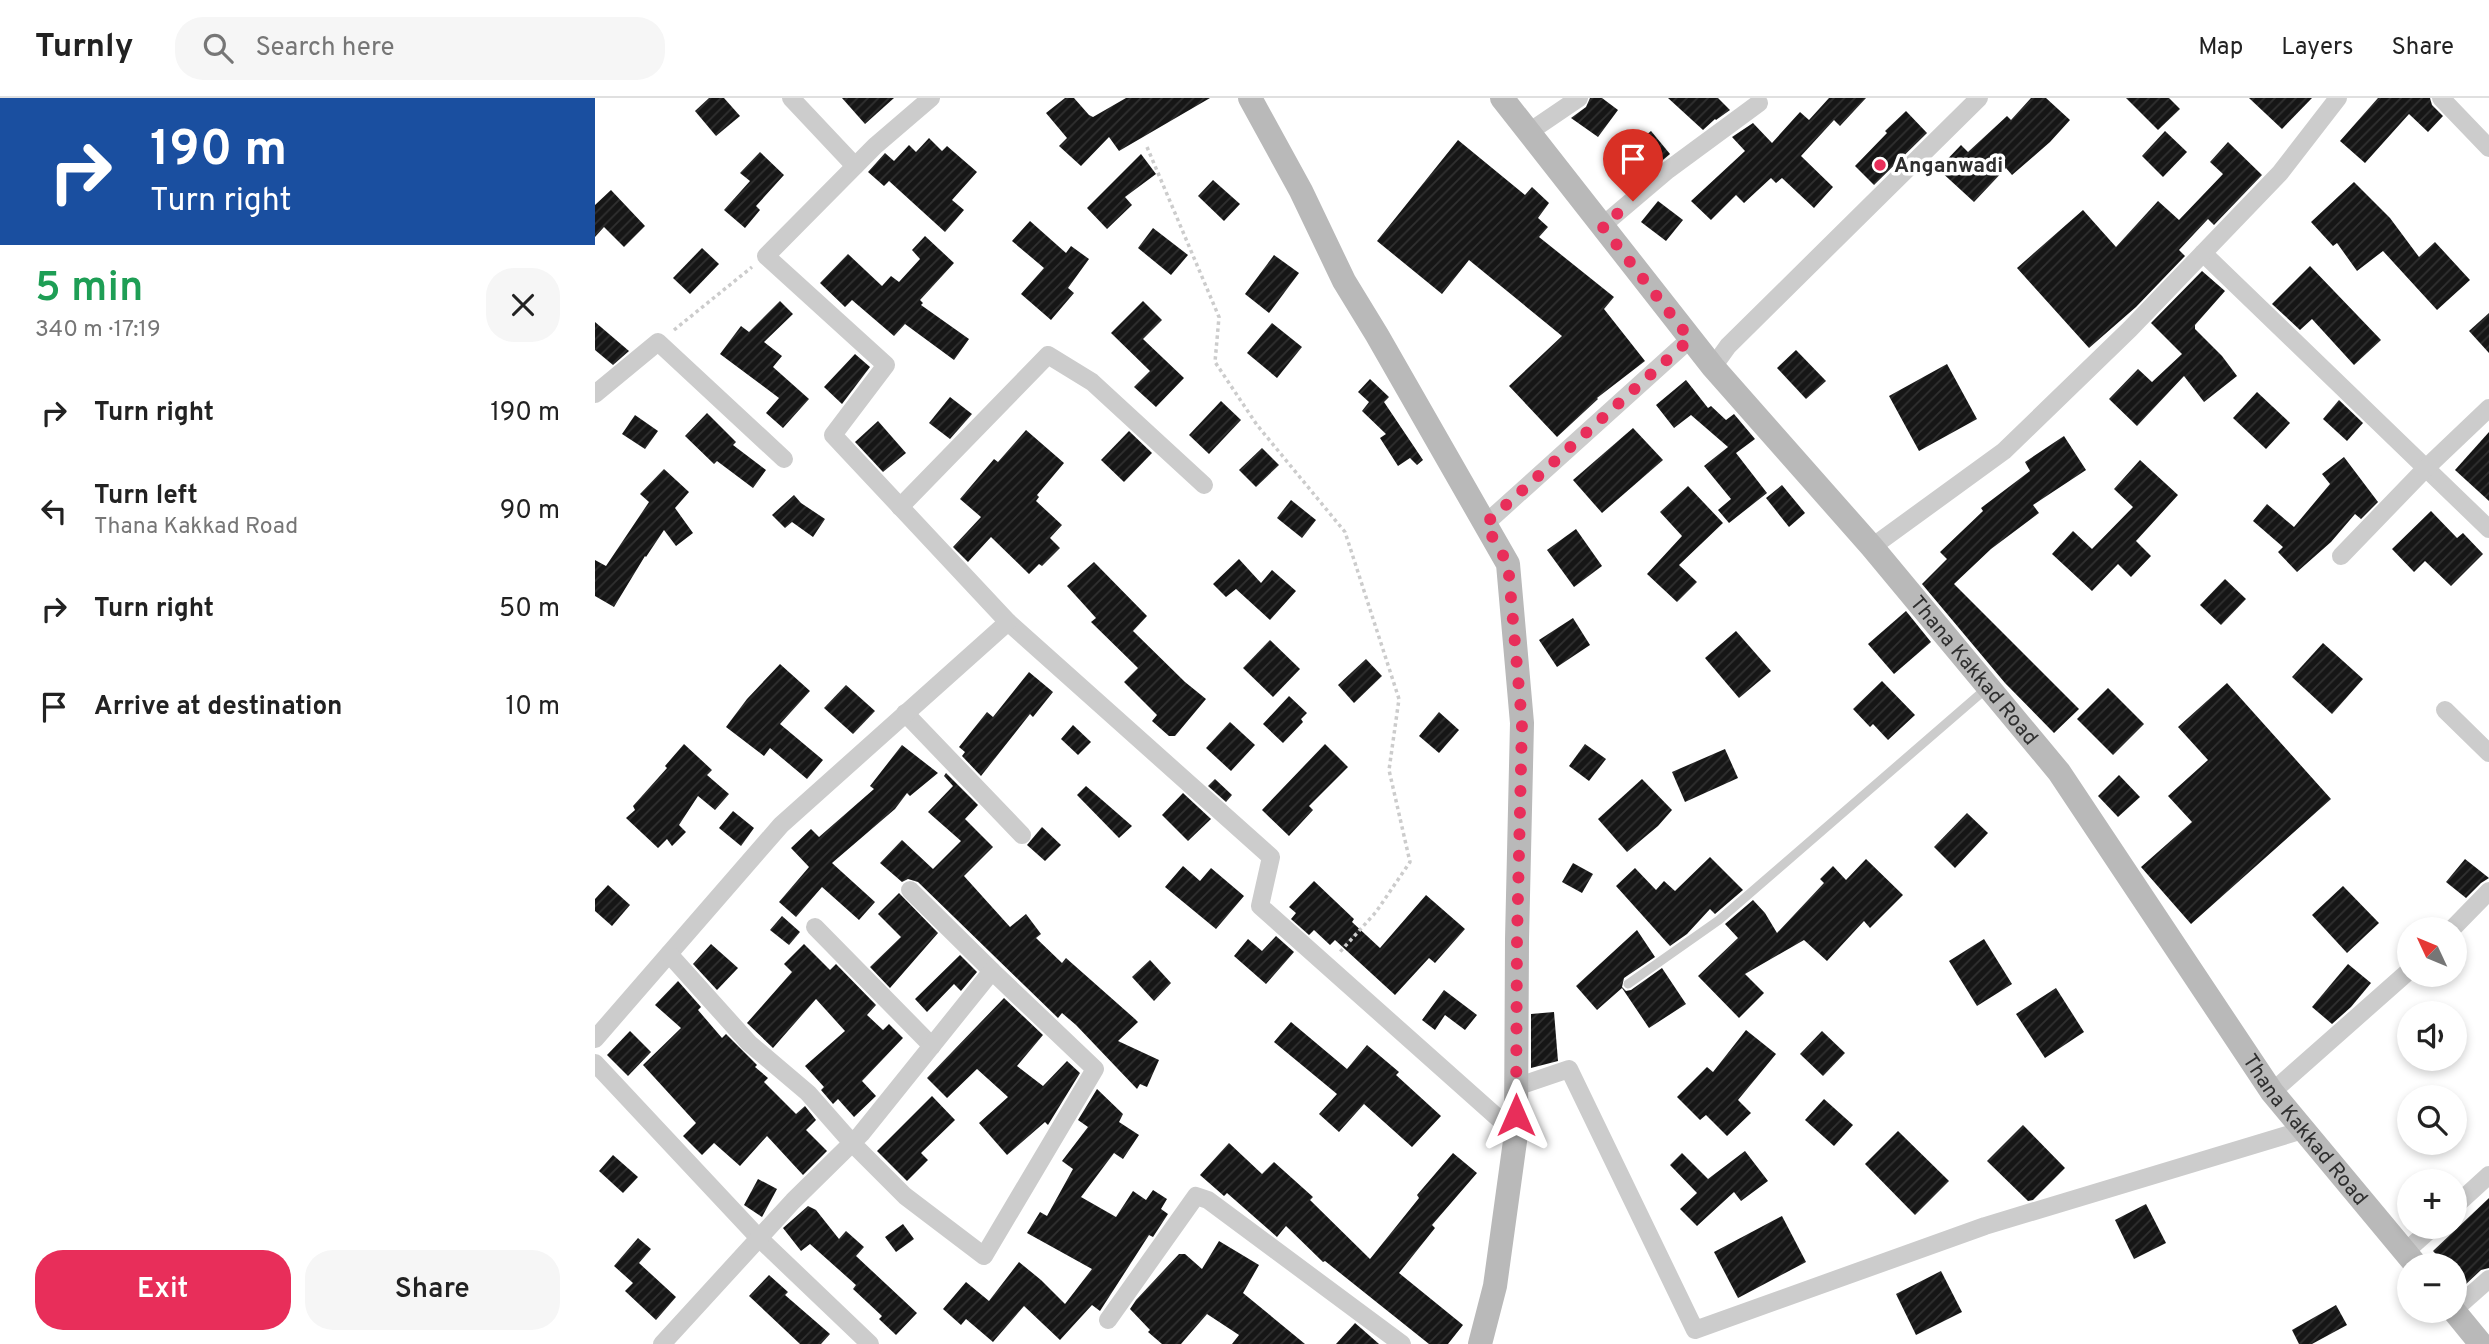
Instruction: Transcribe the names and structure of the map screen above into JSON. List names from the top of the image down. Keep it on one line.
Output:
{"streets":{"main road":["Thana Kakkad Road"]},"places":["Anganwadi"],"north":"top left","page":{"header":"Turnly","search":"Search here","nav":["Map","Layers","Share"],"turn":["190 m","Turn right"],"heading":["5 min","340 m · 17:19"],"list":[{"name":"Turn right","value":"190 m"},{"name":"Turn left","note":"Thana Kakkad Road","value":"90 m"},{"name":"Turn right","value":"50 m"},{"name":"Arrive at destination","value":"10 m"}],"map_buttons":["+","−"],"buttons":["Exit","Share"]}}
